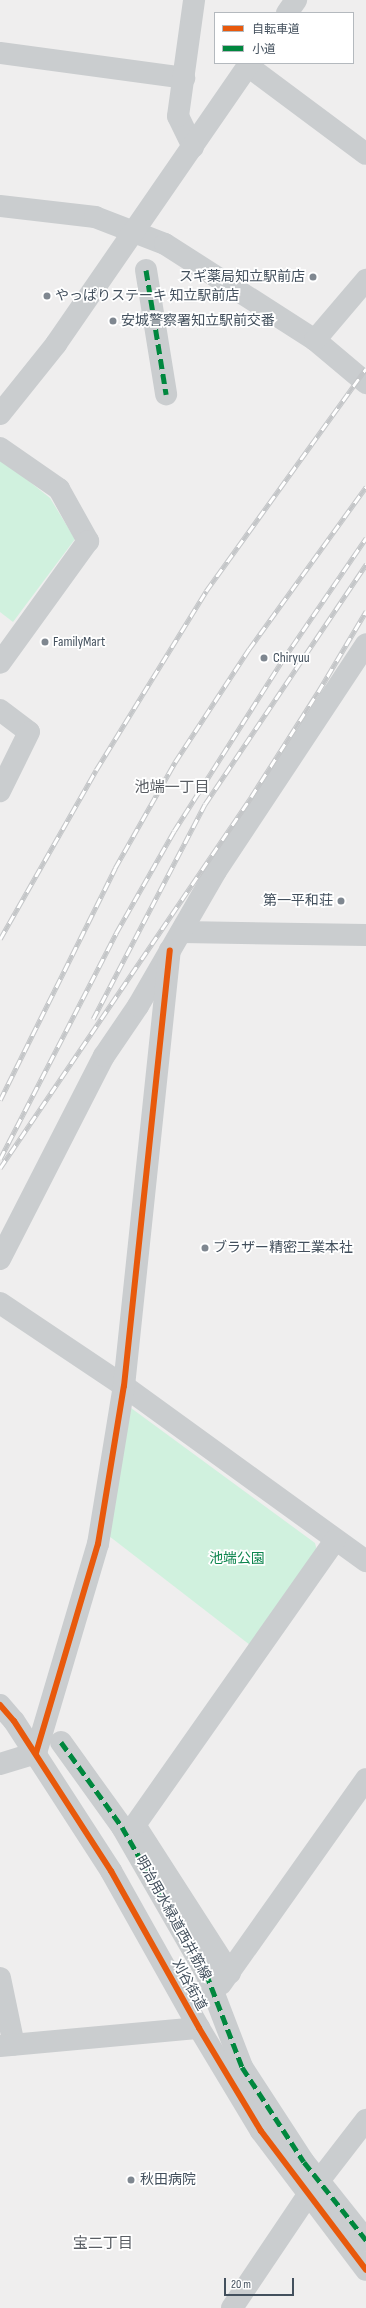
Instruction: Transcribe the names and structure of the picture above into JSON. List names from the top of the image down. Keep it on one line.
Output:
{"streets":{"street":["明治用水緑道西井筋線","刈谷街道"]},"crossings":[["明治用水緑道西井筋線","刈谷街道"]],"districts":["池端一丁目","宝二丁目"],"parks":["池端公園"],"places":["スギ薬局知立駅前店","やっぱりステーキ 知立駅前店","安城警察署知立駅前交番","FamilyMart","Chiryuu","第一平和荘","ブラザー精密工業本社","秋田病院"],"legend":["自転車道","小道"],"scale_bar":"20 m"}
